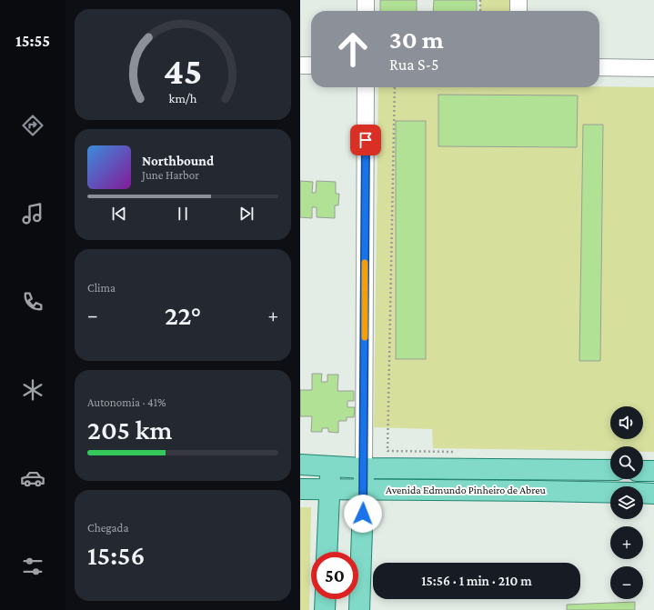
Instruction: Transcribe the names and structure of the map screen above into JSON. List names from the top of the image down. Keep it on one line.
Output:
{"streets":{"main road":["Avenida Edmundo Pinheiro de Abreu"]},"page":{"tabs":"15:55","turn":["30 m","Rua S-5"],"song":["Northbound","June Harbor"],"tile":["Clima",["Autonomia · 41%","205 km"],["Chegada","15:56"]],"heat":["−","22°","+"],"map_buttons":["+","−"],"limit":"50","trip":"15:56 · 1 min · 210 m","gauge":["45","km/h"]}}
